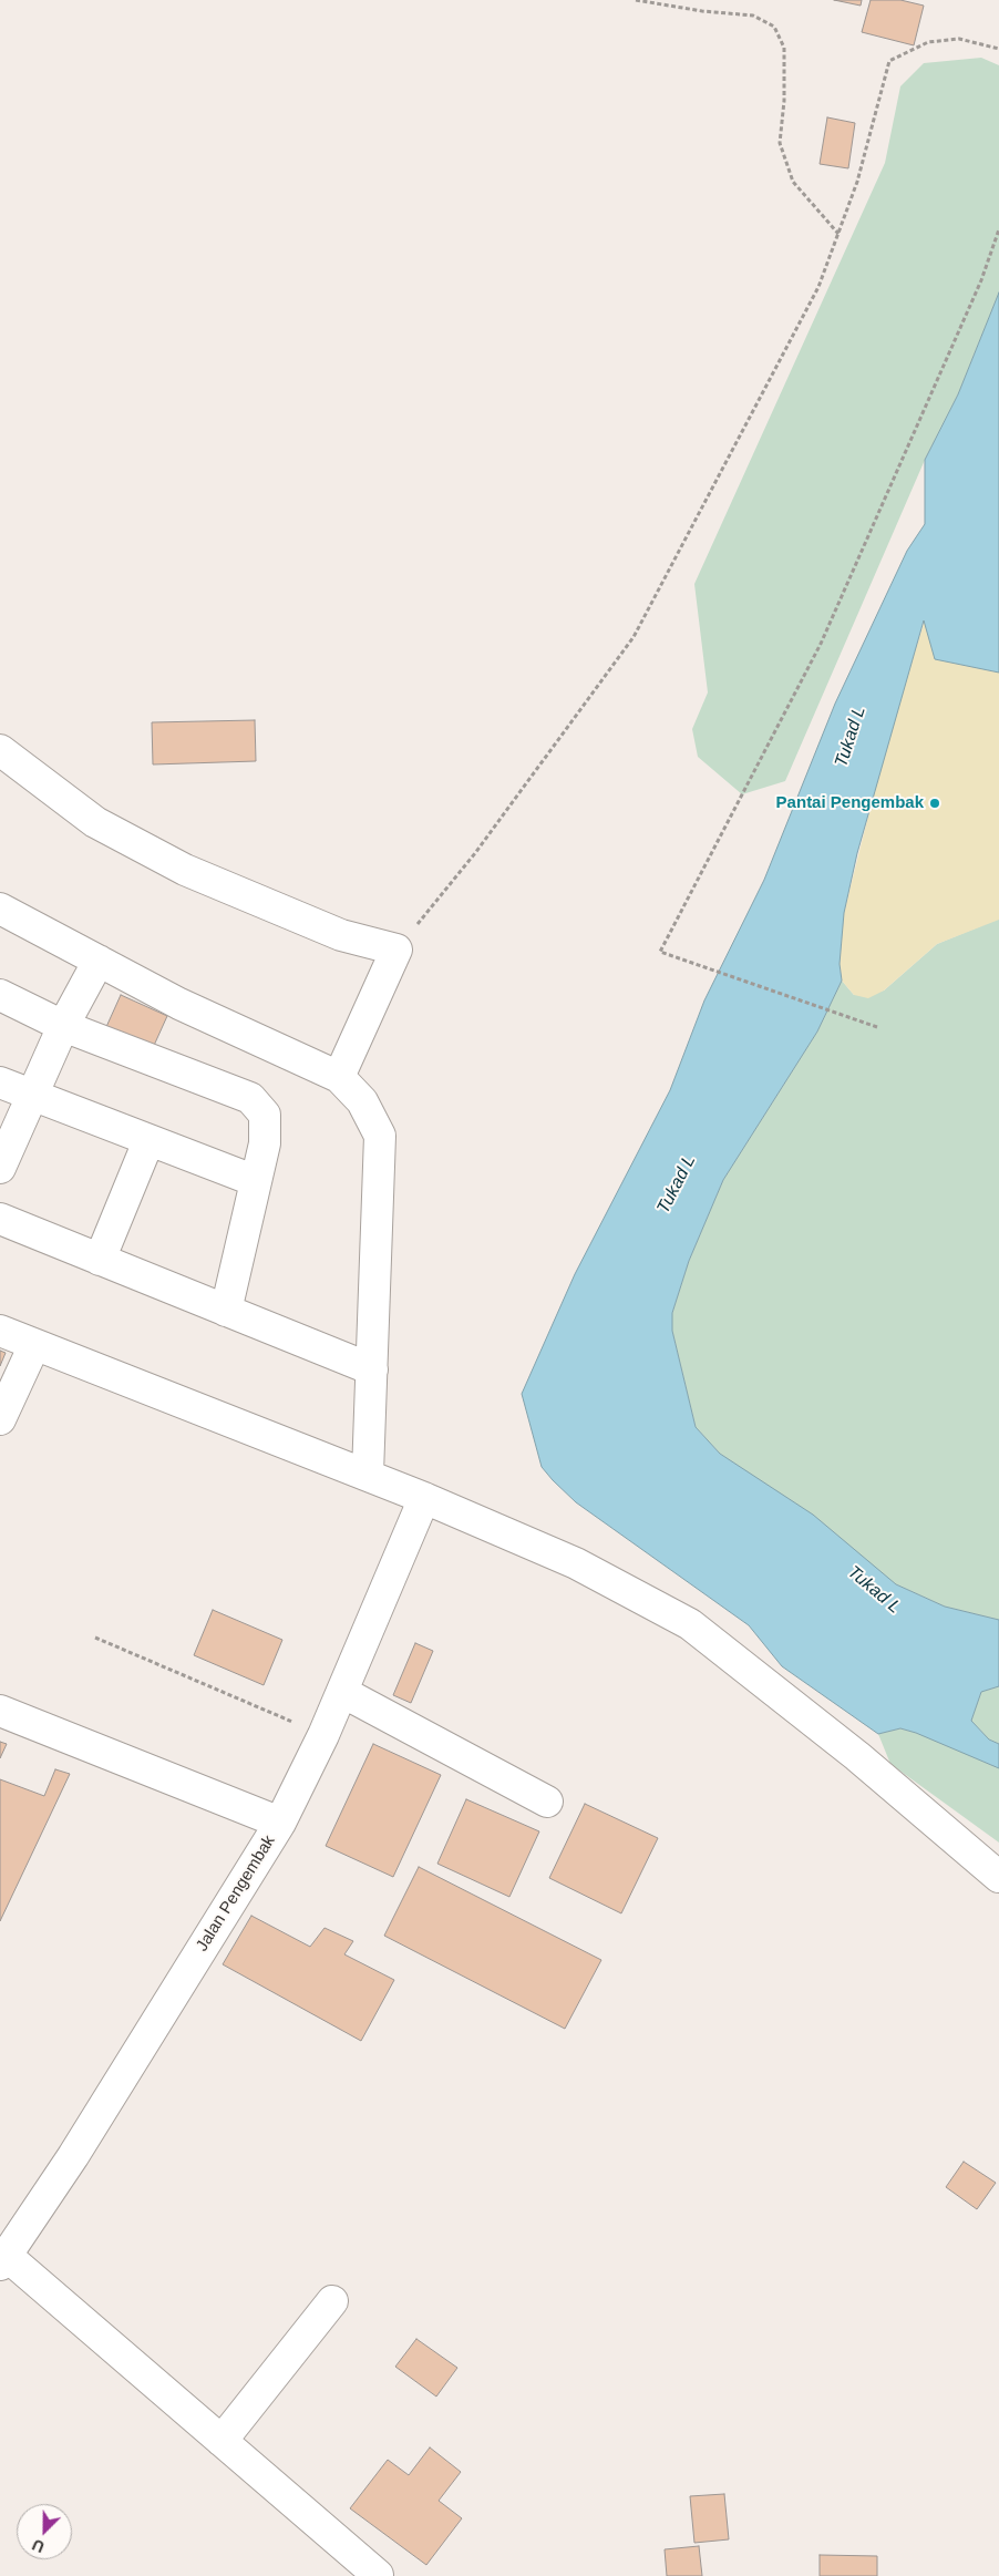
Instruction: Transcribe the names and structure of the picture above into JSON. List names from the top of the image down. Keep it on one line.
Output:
{"streets":{"street":["Jalan Pengembak"]},"water":["Tukad L"],"places":["Pantai Pengembak"],"north":"bottom left"}
